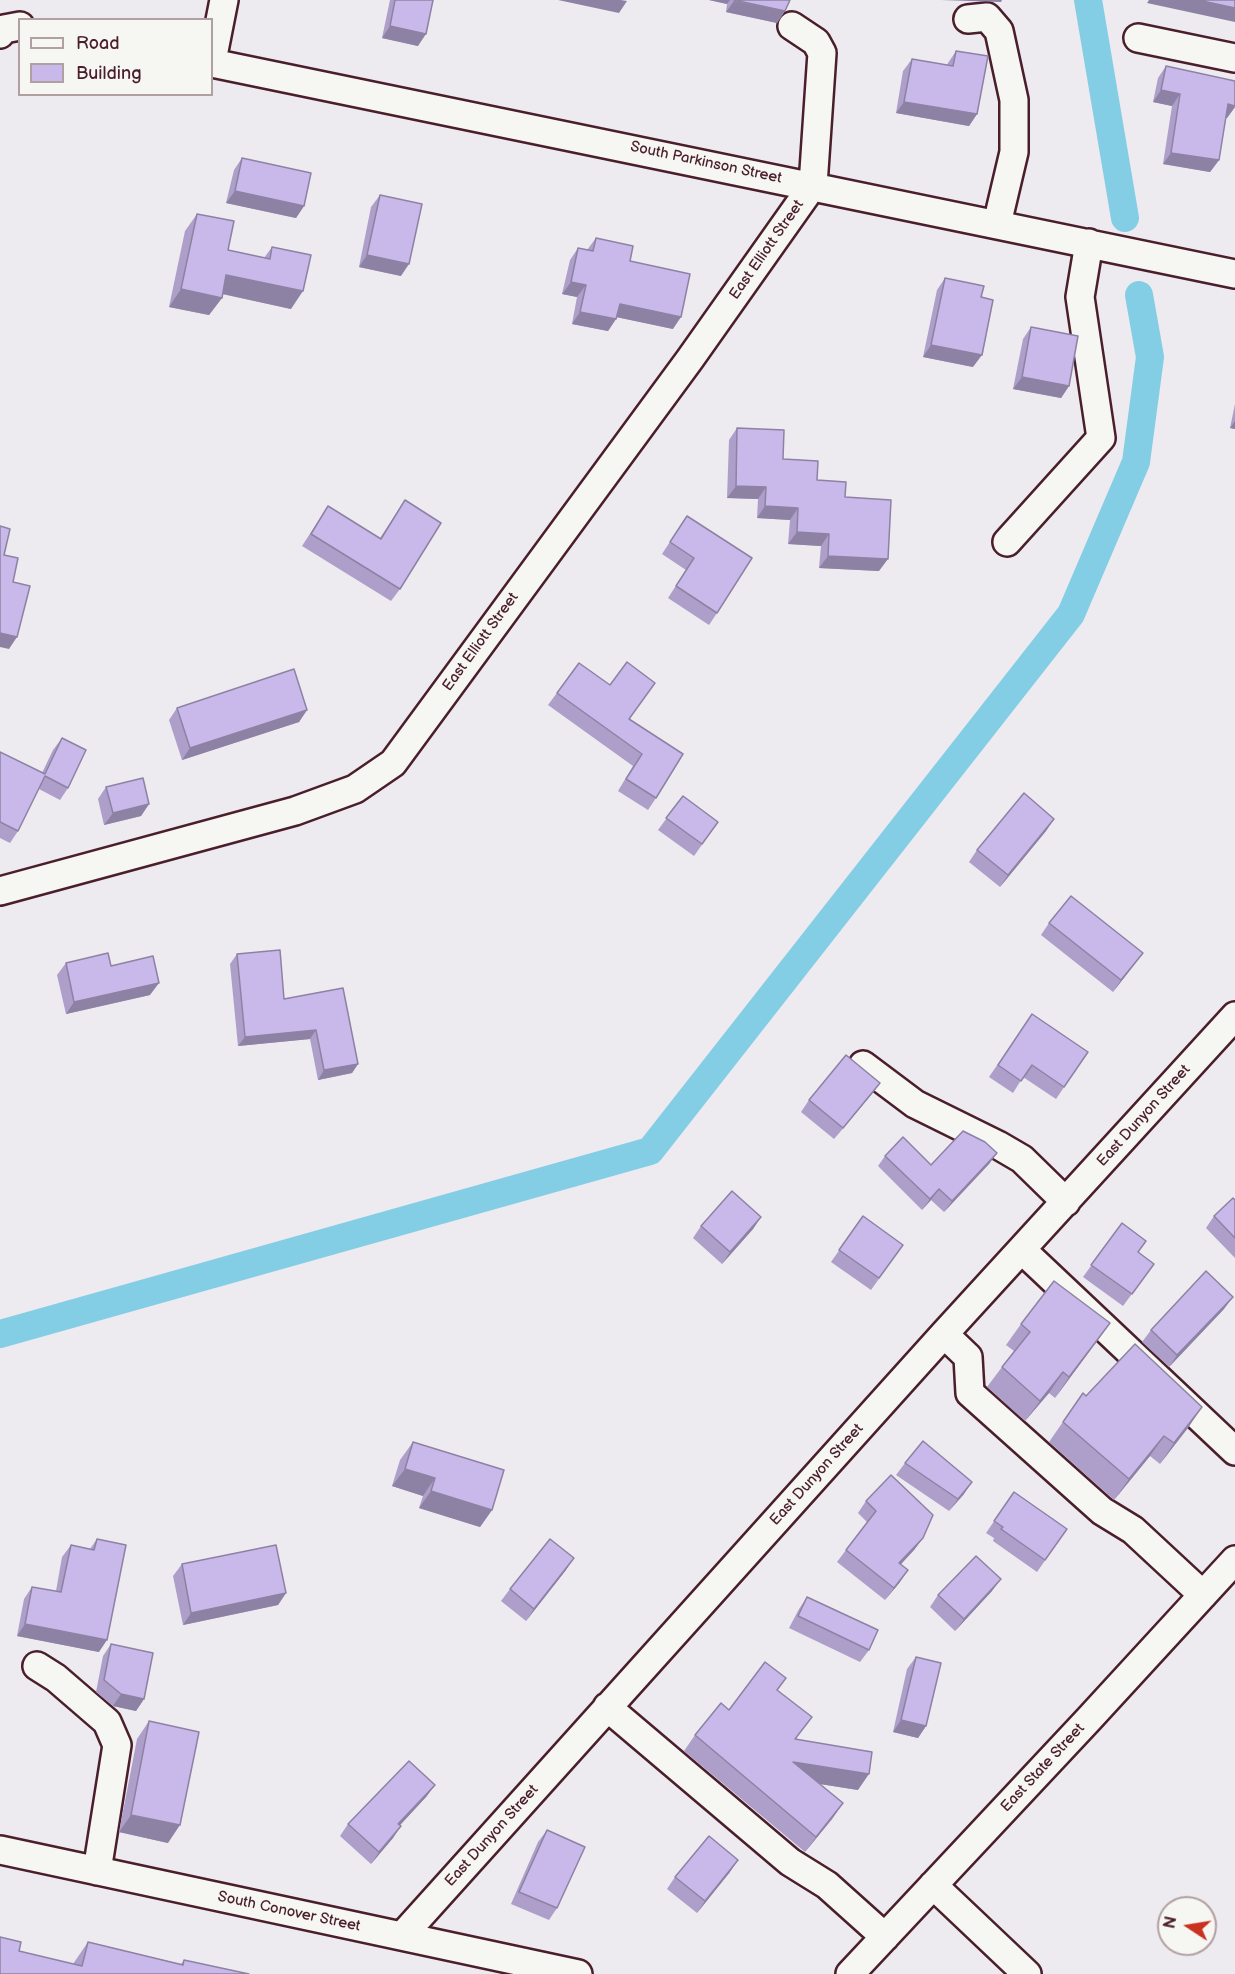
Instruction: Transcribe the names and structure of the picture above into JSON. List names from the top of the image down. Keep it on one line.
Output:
{"streets":{"street":["South Parkinson Street","East Elliott Street","East Dunyon Street","East State Street","South Conover Street"]},"crossings":[["South Parkinson Street","East Elliott Street"],["East Dunyon Street","South Conover Street"]],"legend":["Road","Building"],"north":"left"}
